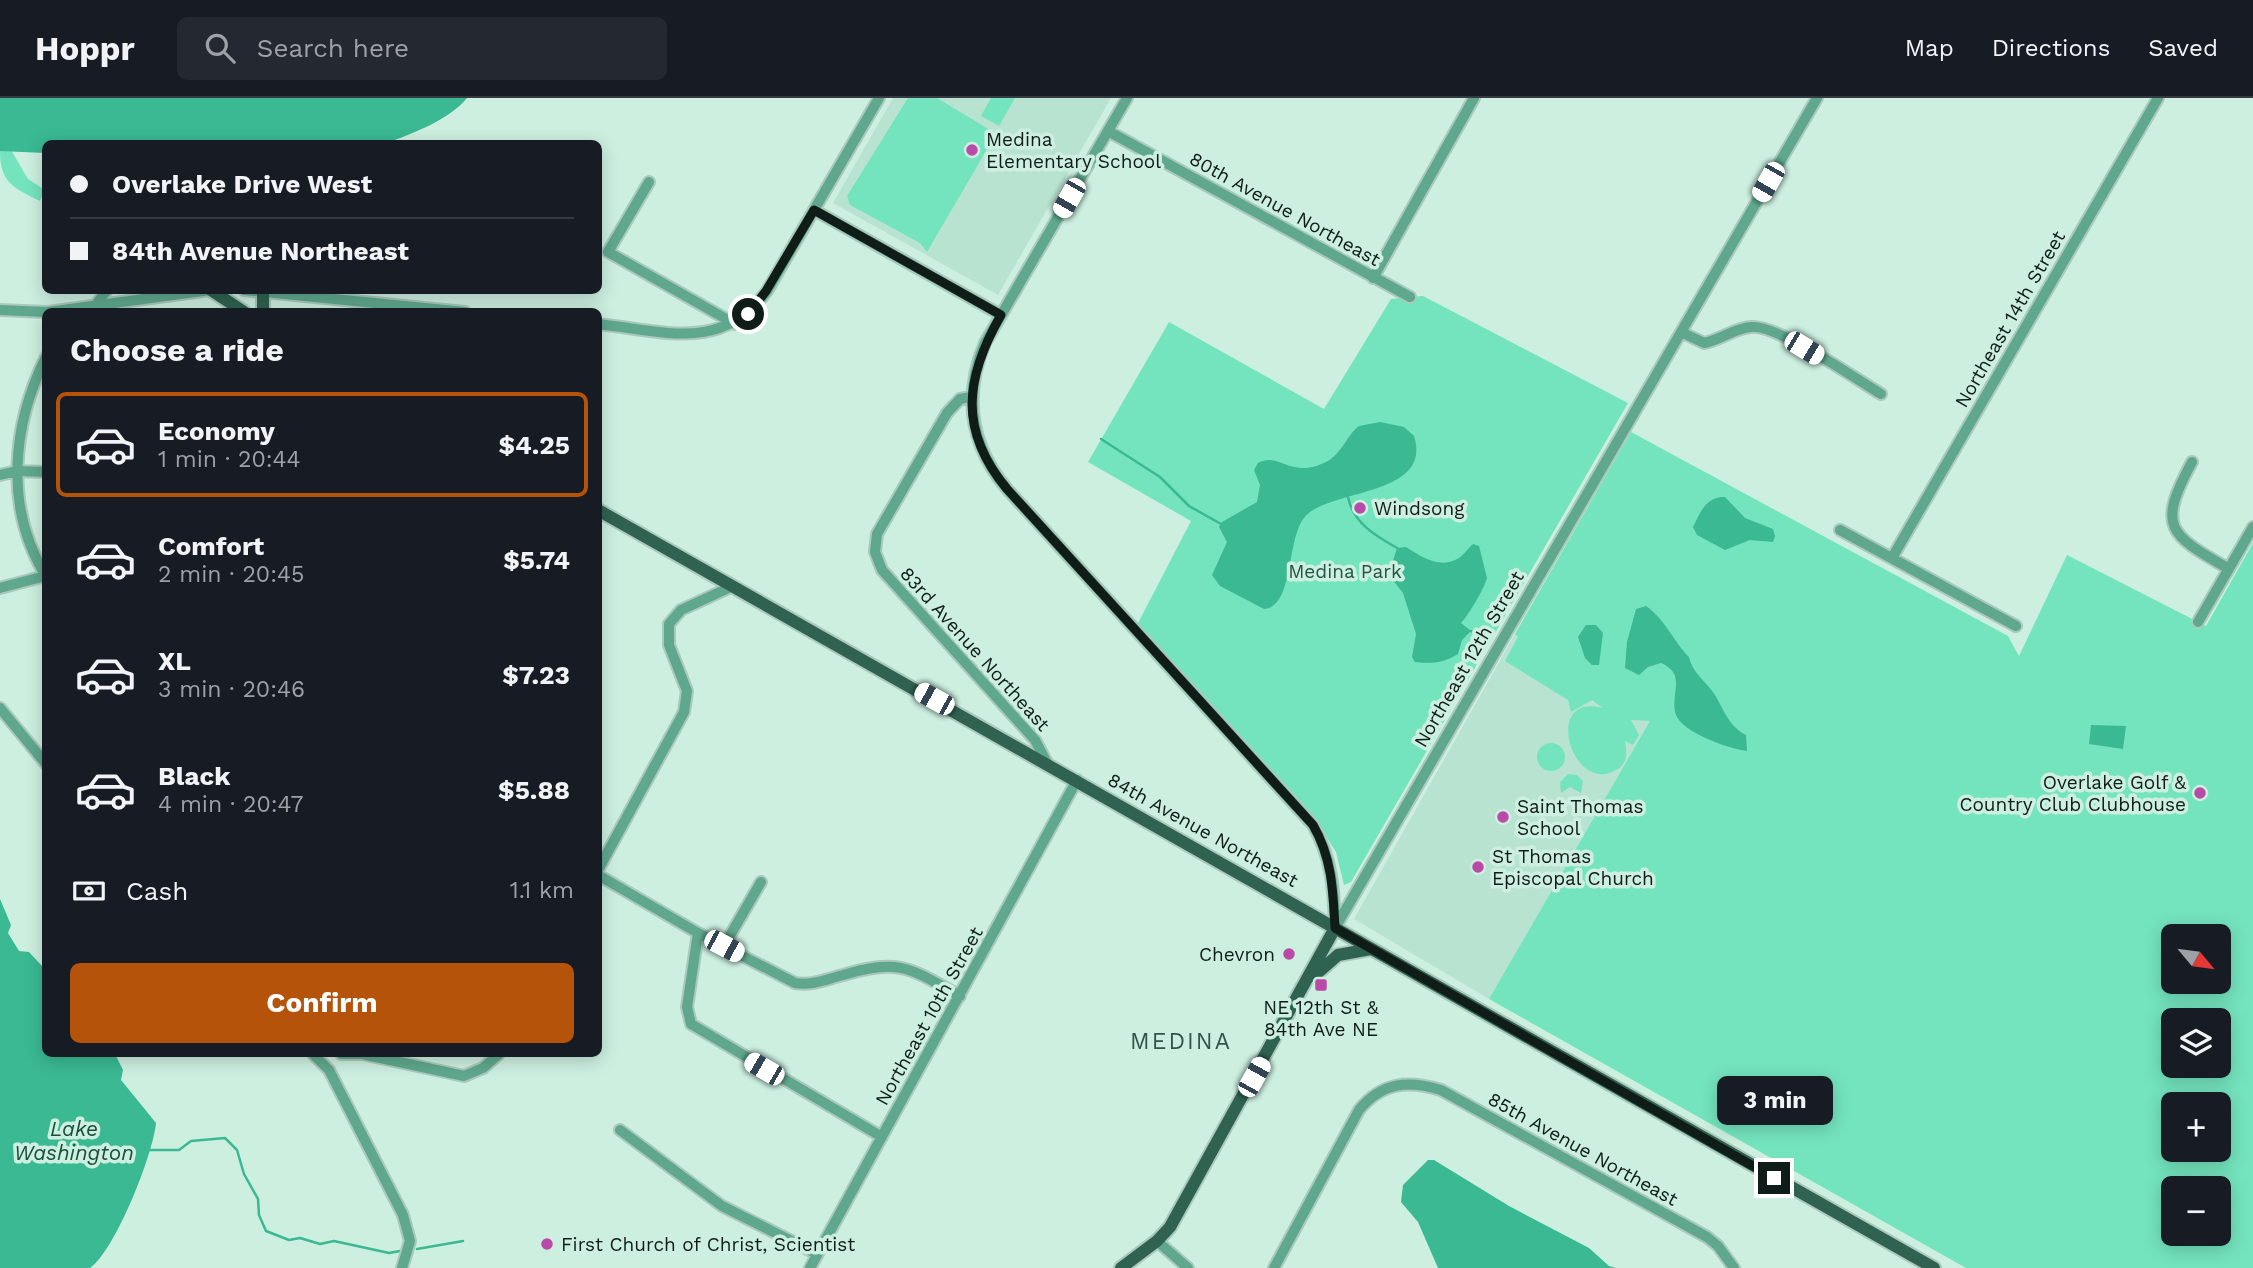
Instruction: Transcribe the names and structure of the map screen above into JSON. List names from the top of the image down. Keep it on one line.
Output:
{"streets":{"main road":["Northeast 12th Street","84th Avenue Northeast"],"street":["80th Avenue Northeast","Northeast 14th Street","83rd Avenue Northeast","Northeast 10th Street","85th Avenue Northeast"]},"crossings":[["83rd Avenue Northeast","84th Avenue Northeast"],["Northeast 12th Street","84th Avenue Northeast"],["84th Avenue Northeast","Northeast 10th Street"]],"districts":["MEDINA"],"water":["Lake Washington"],"parks":["Medina Park"],"places":{"other":["Medina Elementary School","Windsong","Overlake Golf & Country Club Clubhouse","Saint Thomas School","St Thomas Episcopal Church","Chevron","First Church of Christ, Scientist"],"transit":["NE 12th St & 84th Ave NE"]},"north":"bottom right","page":{"header":"Hoppr","search":"Search here","nav":["Map","Directions","Saved"],"banner":["Overlake Drive West","84th Avenue Northeast"],"heading":"Choose a ride","list":[{"name":"Economy","note":"1 min · 20:44","value":"$4.25"},{"name":"Comfort","note":"2 min · 20:45","value":"$5.74"},{"name":"XL","note":"3 min · 20:46","value":"$7.23"},{"name":"Black","note":"4 min · 20:47","value":"$5.88"}],"pay":["Cash","1.1 km"],"map_buttons":["+","−"],"buttons":"Confirm","bubble":"3 min"}}
